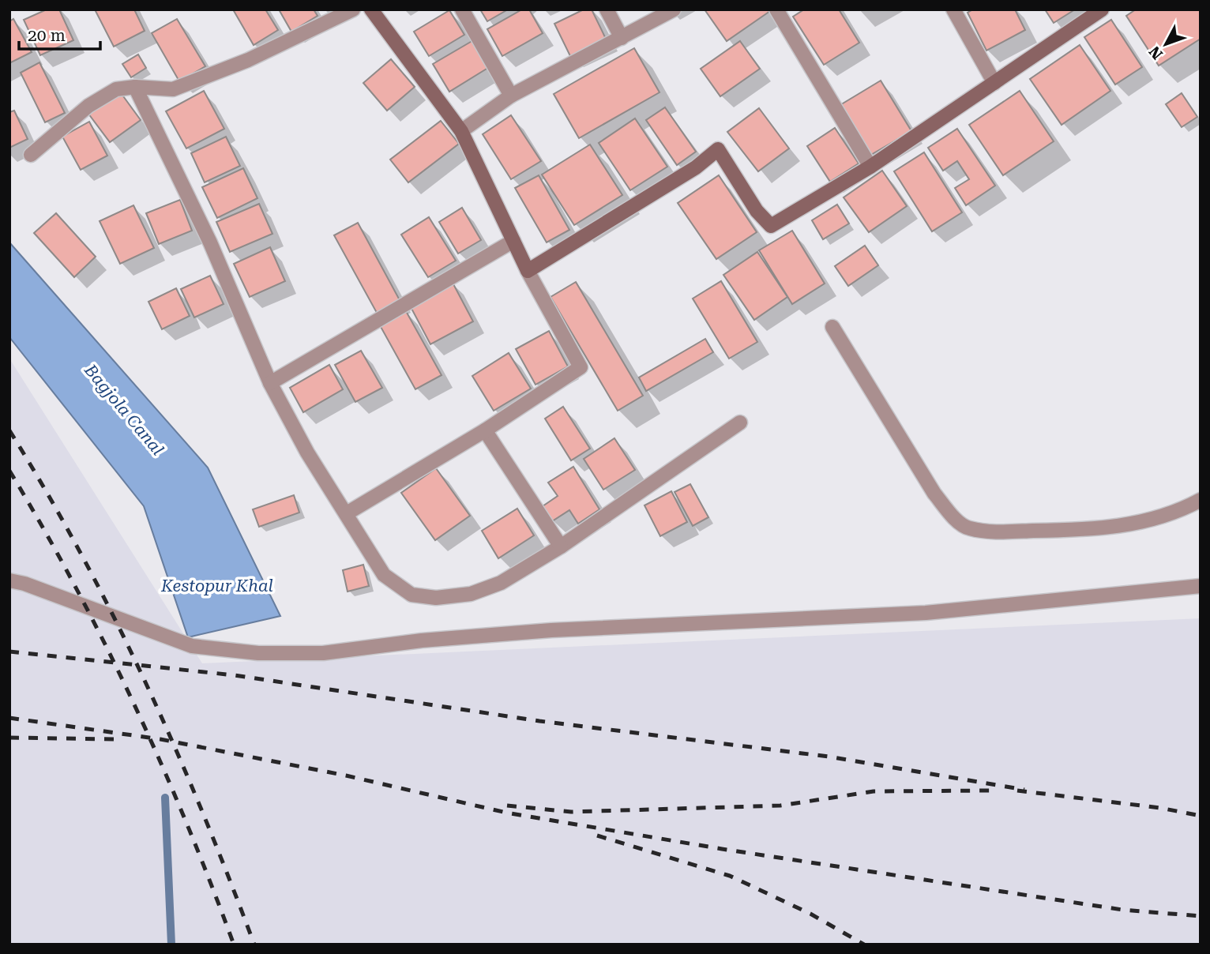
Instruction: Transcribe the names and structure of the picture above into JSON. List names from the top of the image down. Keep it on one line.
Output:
{"water":["Bagjola Canal","Kestopur Khal"],"scale_bar":"20 m","north":"bottom left"}
